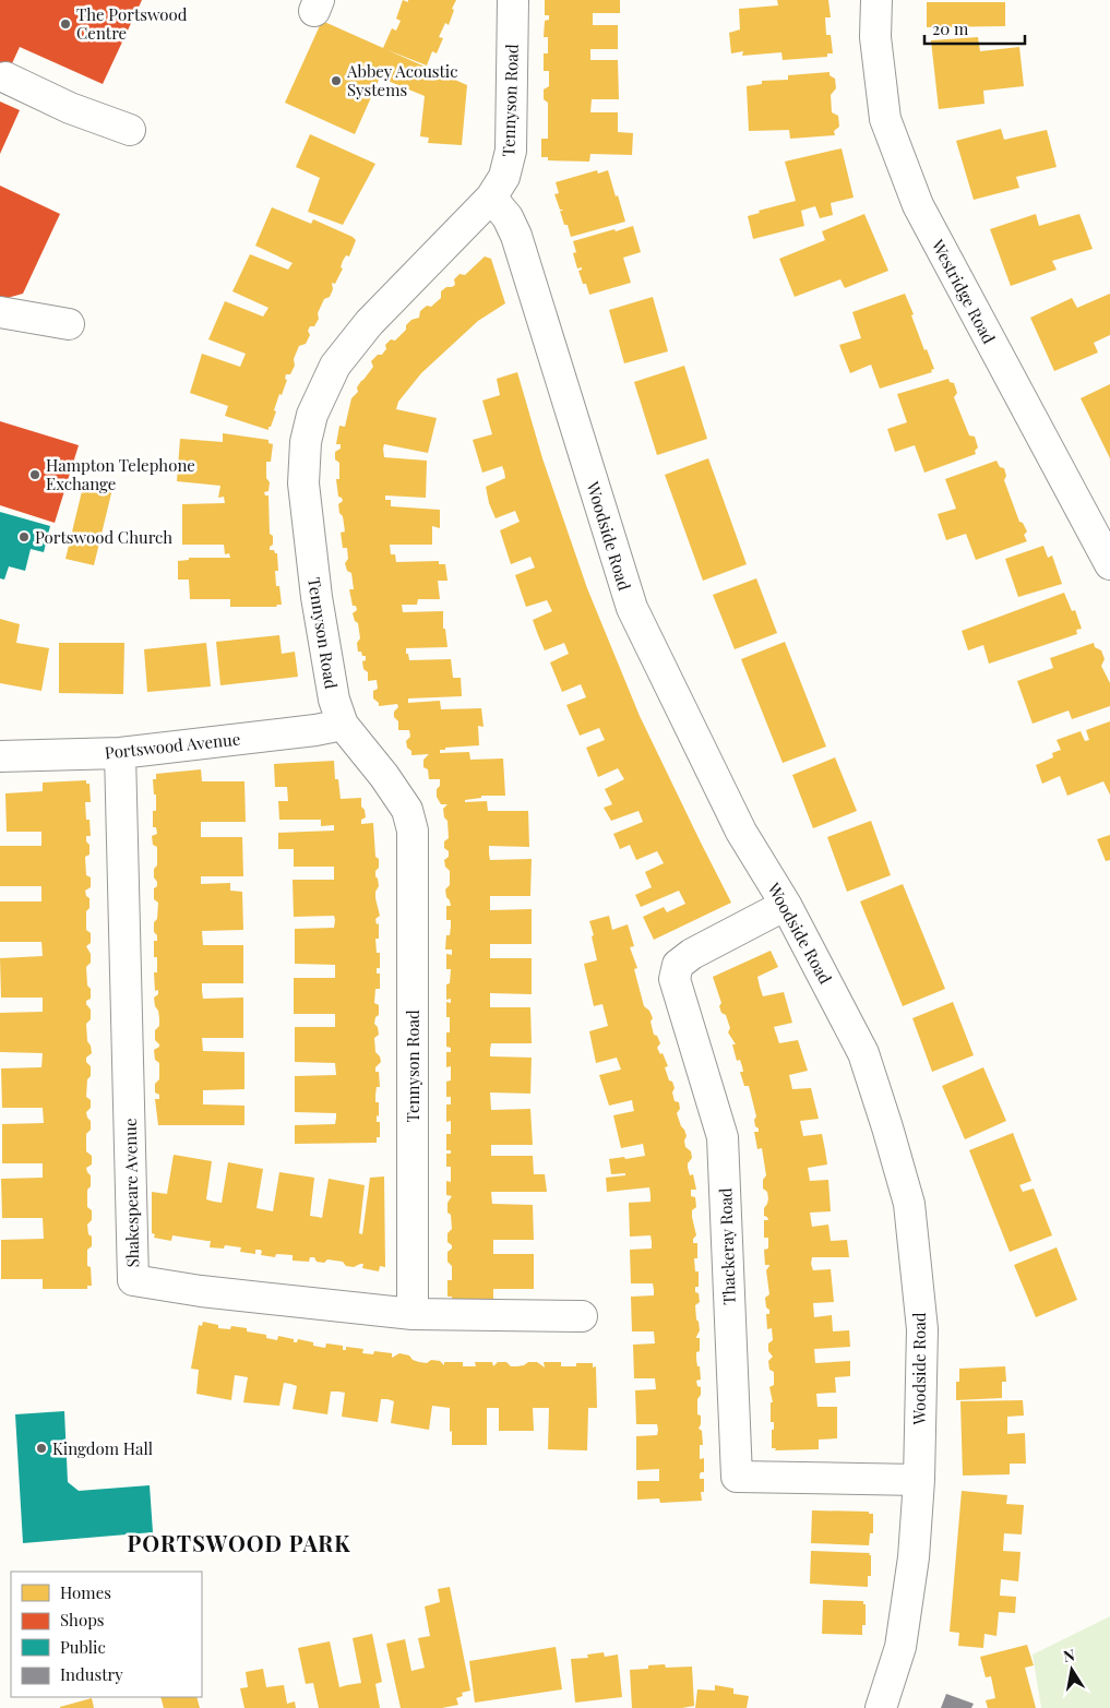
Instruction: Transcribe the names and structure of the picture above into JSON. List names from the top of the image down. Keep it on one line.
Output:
{"streets":{"street":["Tennyson Road","Westridge Road","Woodside Road","Portswood Avenue","Shakespeare Avenue","Thackeray Road"]},"crossings":[["Tennyson Road","Woodside Road"],["Tennyson Road","Portswood Avenue"],["Tennyson Road","Shakespeare Avenue"],["Woodside Road","Thackeray Road"],["Portswood Avenue","Shakespeare Avenue"]],"districts":["PORTSWOOD PARK"],"places":["The Portswood Centre","Abbey Acoustic Systems","Hampton Telephone Exchange","Portswood Church","Kingdom Hall"],"legend":["Homes","Shops","Public","Industry"],"scale_bar":"20 m","north":"top"}
